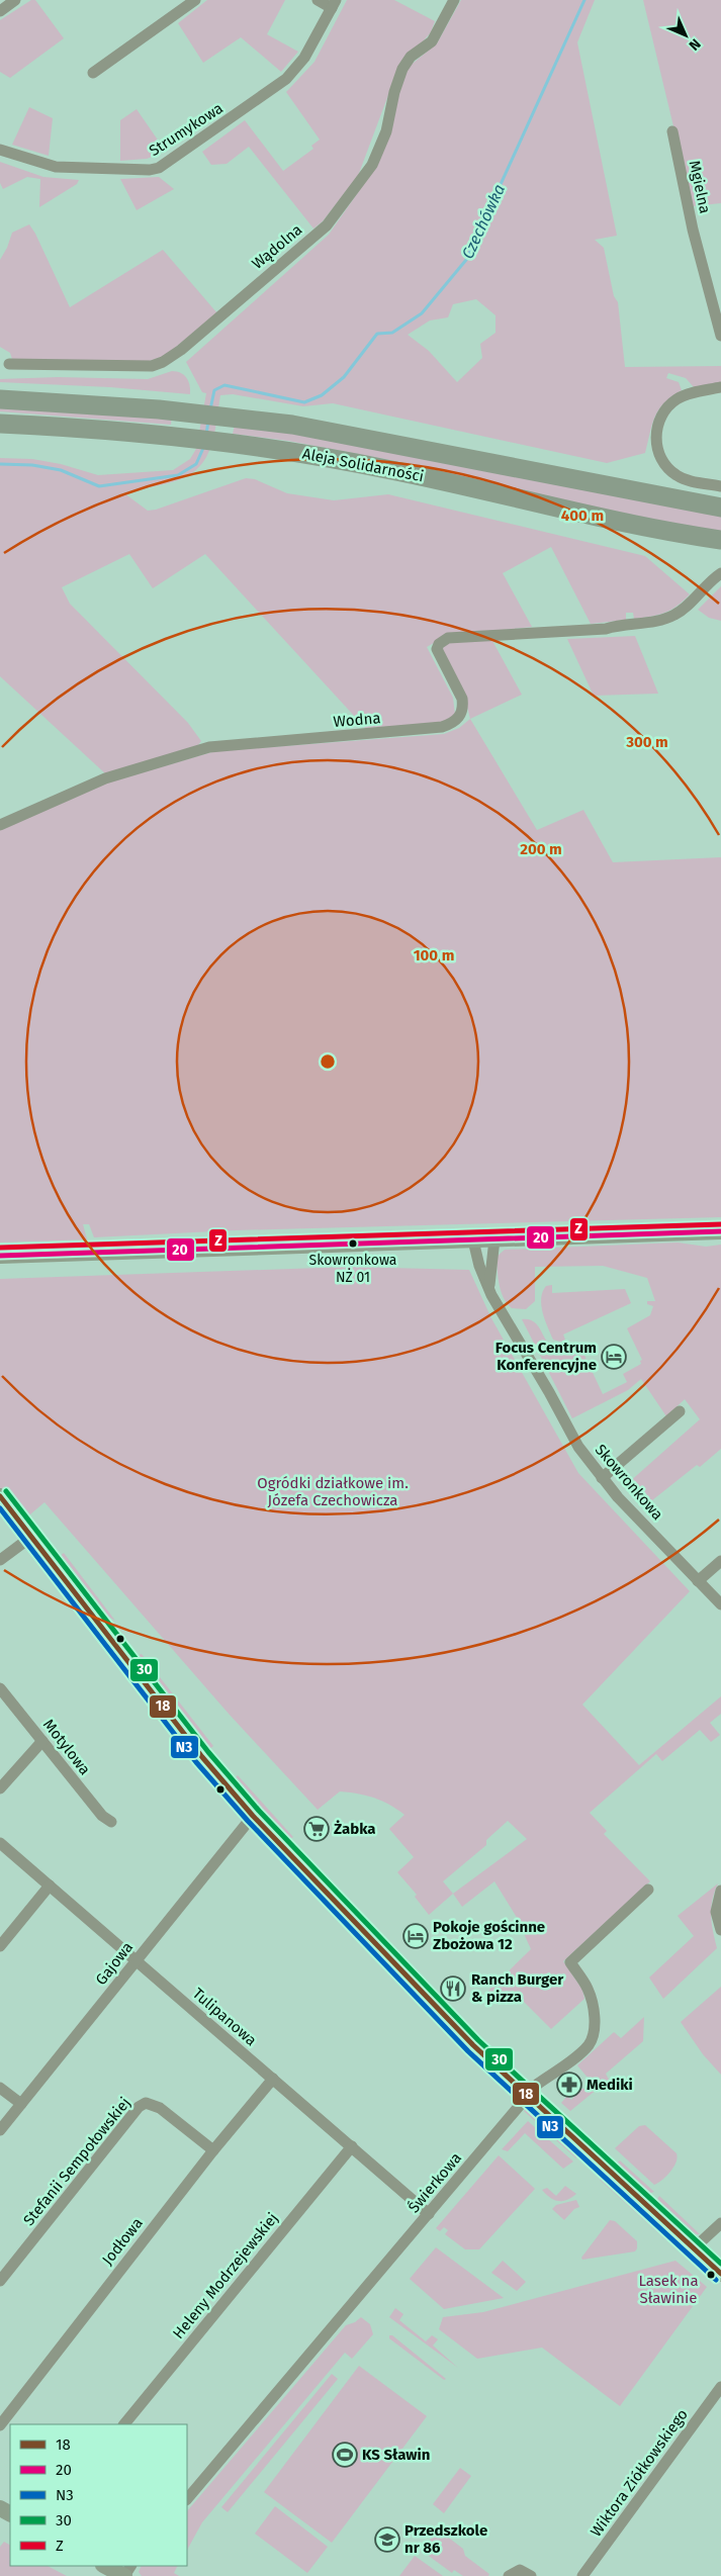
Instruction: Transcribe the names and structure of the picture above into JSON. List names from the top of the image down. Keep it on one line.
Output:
{"streets":{"main road":["Aleja Solidarności"],"street":["Strumykowa","Mgielna","Wądolna","Wodna","Skowronkowa","Motylowa","Gajowa","Tulipanowa","Stefanii Sempołowskiej","Świerkowa","Jodłowa","Heleny Modrzejewskiej","Wiktora Ziółkowskiego"]},"crossings":[["Gajowa","Tulipanowa"],["Tulipanowa","Świerkowa"],["Tulipanowa","Jodłowa"],["Tulipanowa","Heleny Modrzejewskiej"],["Stefanii Sempołowskiej","Jodłowa"]],"water":["Czechówka"],"parks":["Ogródki działkowe im. Józefa Czechowicza","Lasek na Sławinie"],"places":{"other":["Skowronkowa NŻ 01"],"hotel":["Focus Centrum Konferencyjne","Pokoje gościnne Zbożowa 12"],"supermarket":["Żabka"],"restaurant":["Ranch Burger & pizza"],"pharmacy":["Mediki"],"sports":["KS Sławin"],"school or university":["Przedszkole nr 86"]},"lines":["transit line Z","transit line 20","transit line 30","transit line 18","transit line N3"],"legend":["18","20","N3","30","Z"],"north":"bottom right","rings":["400 m","300 m","200 m","100 m"]}
